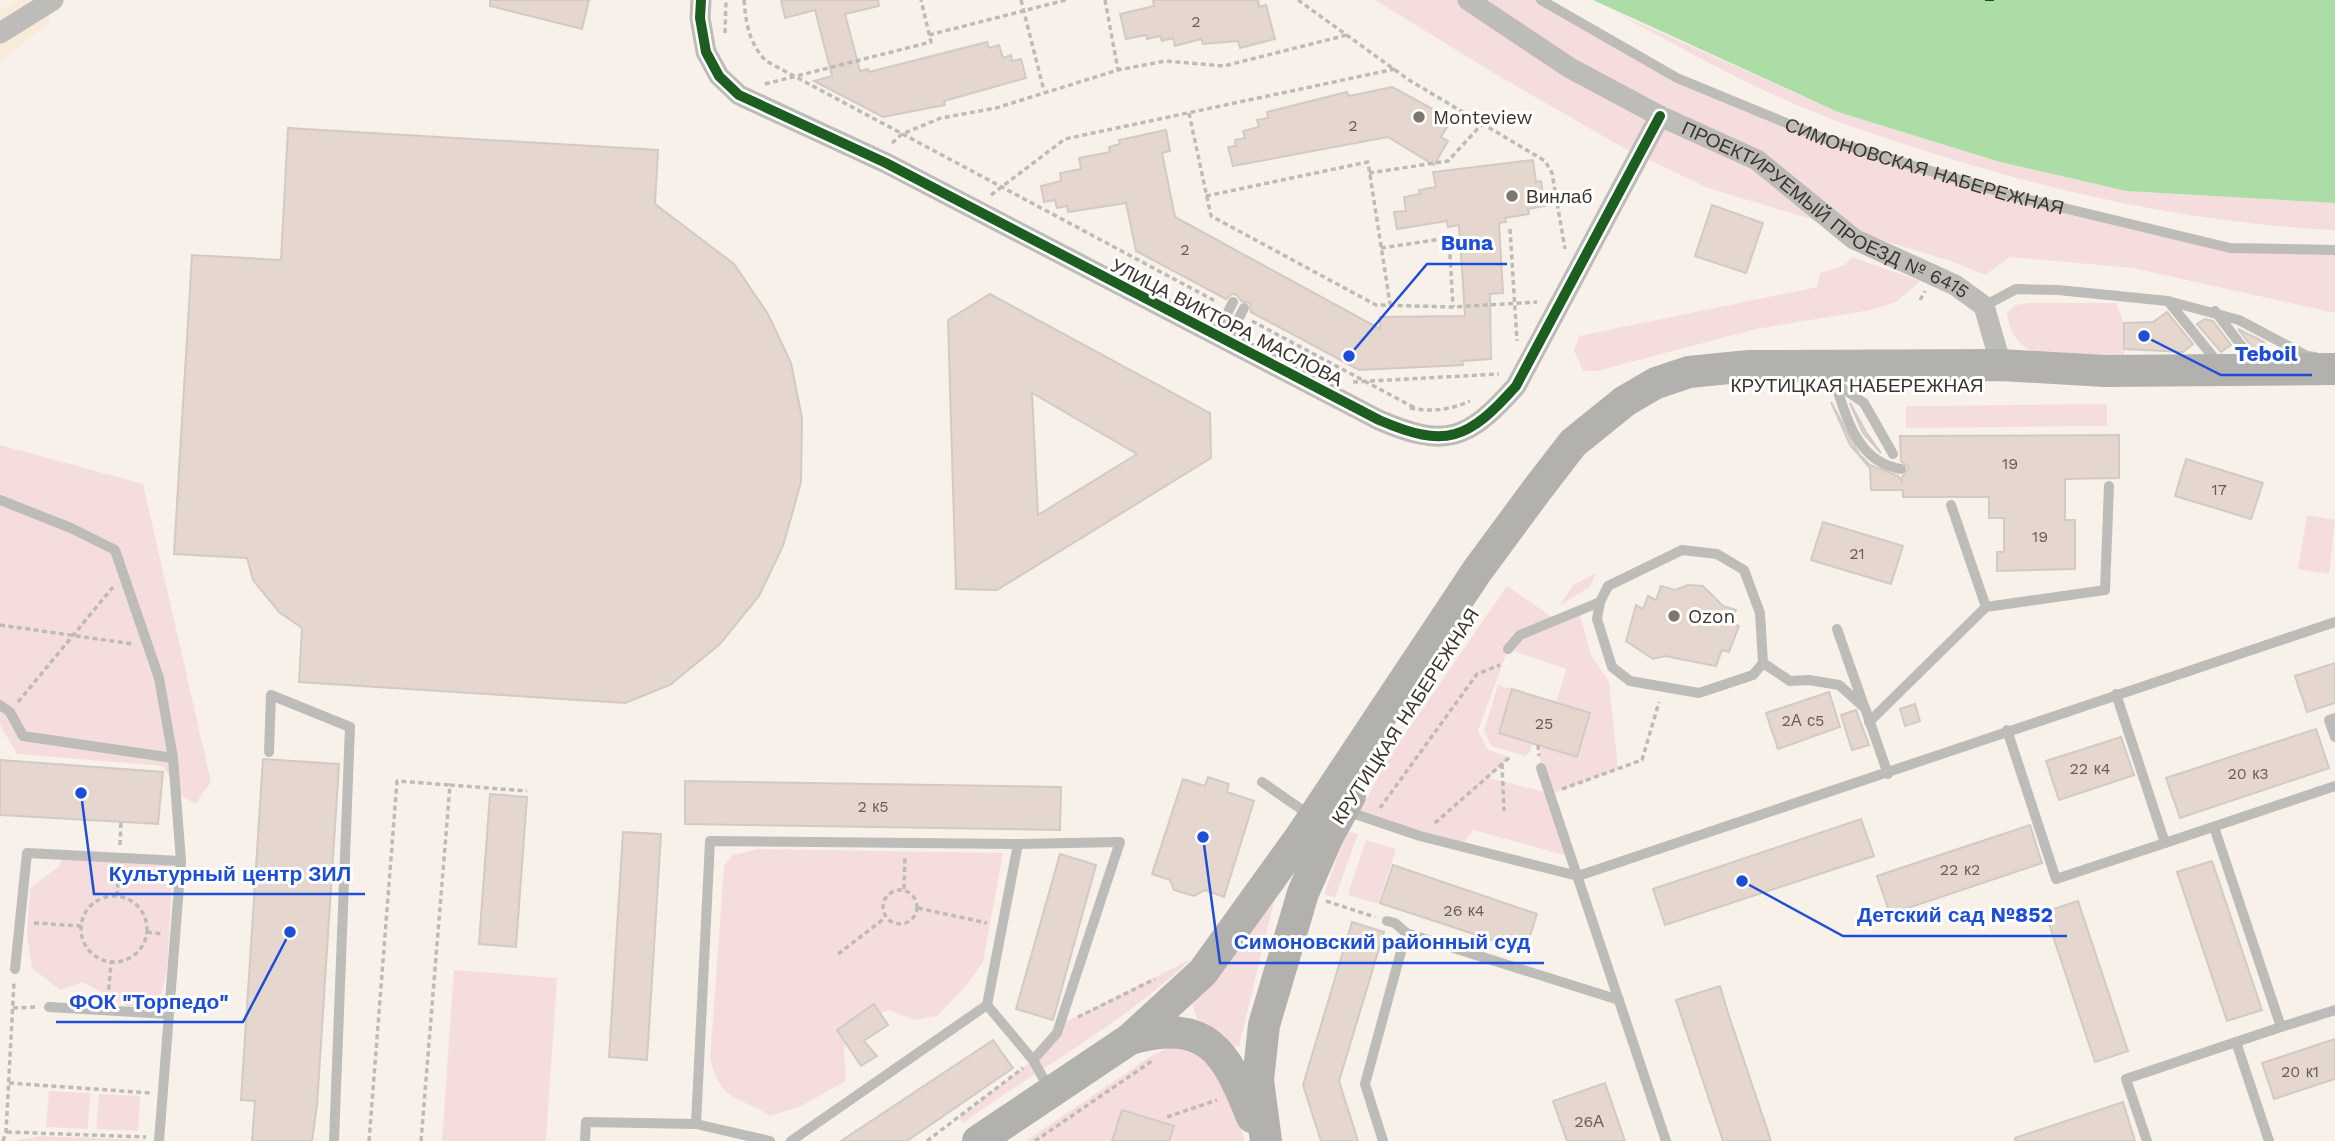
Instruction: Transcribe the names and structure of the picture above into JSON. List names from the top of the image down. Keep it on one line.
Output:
{"streets":{"main road":["КРУТИЦКАЯ НАБЕРЕЖНАЯ"],"street":["ПРОЕКТИРУЕМЫЙ ПРОЕЗД № 6415","УЛИЦА ВИКТОРА МАСЛОВА"],"lane":["СИМОНОВСКАЯ НАБЕРЕЖНАЯ"]},"crossings":[["ПРОЕКТИРУЕМЫЙ ПРОЕЗД № 6415","УЛИЦА ВИКТОРА МАСЛОВА"],["ПРОЕКТИРУЕМЫЙ ПРОЕЗД № 6415","КРУТИЦКАЯ НАБЕРЕЖНАЯ"]],"places":["Monteview","Винлаб","Teboil","Buna","Ozon","Культурный центр ЗИЛ","Симоновский районный суд","Детский сад №852","ФОК \"Торпедо\""],"house_numbers":["2","2","2","19","17","19","21","2А с5","25","22 к4","20 к3","2 к5","22 к2","26 к4","20 к1","26А"]}
